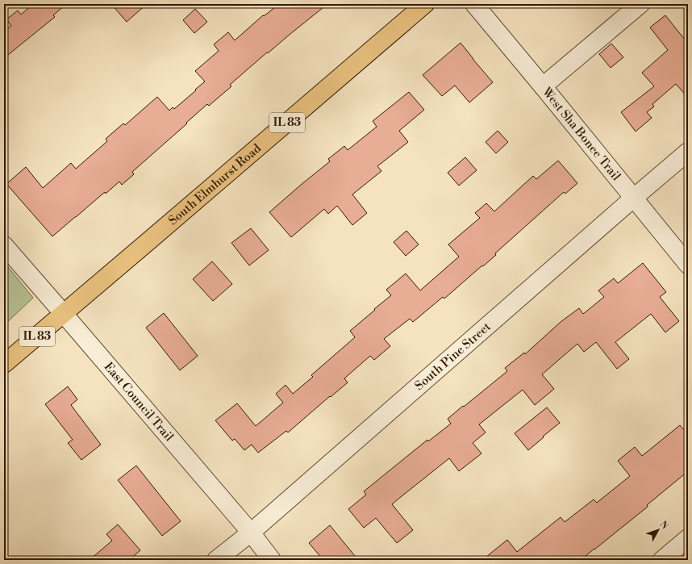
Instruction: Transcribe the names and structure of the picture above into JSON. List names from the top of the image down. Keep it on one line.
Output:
{"streets":{"main road":["IL 83","South Elmhurst Road"],"street":["West Sha Bonee Trail","South Pine Street","East Council Trail"]},"crossings":[["West Sha Bonee Trail","South Pine Street"],["South Elmhurst Road","East Council Trail"],["South Pine Street","East Council Trail"]],"north":"top right"}
